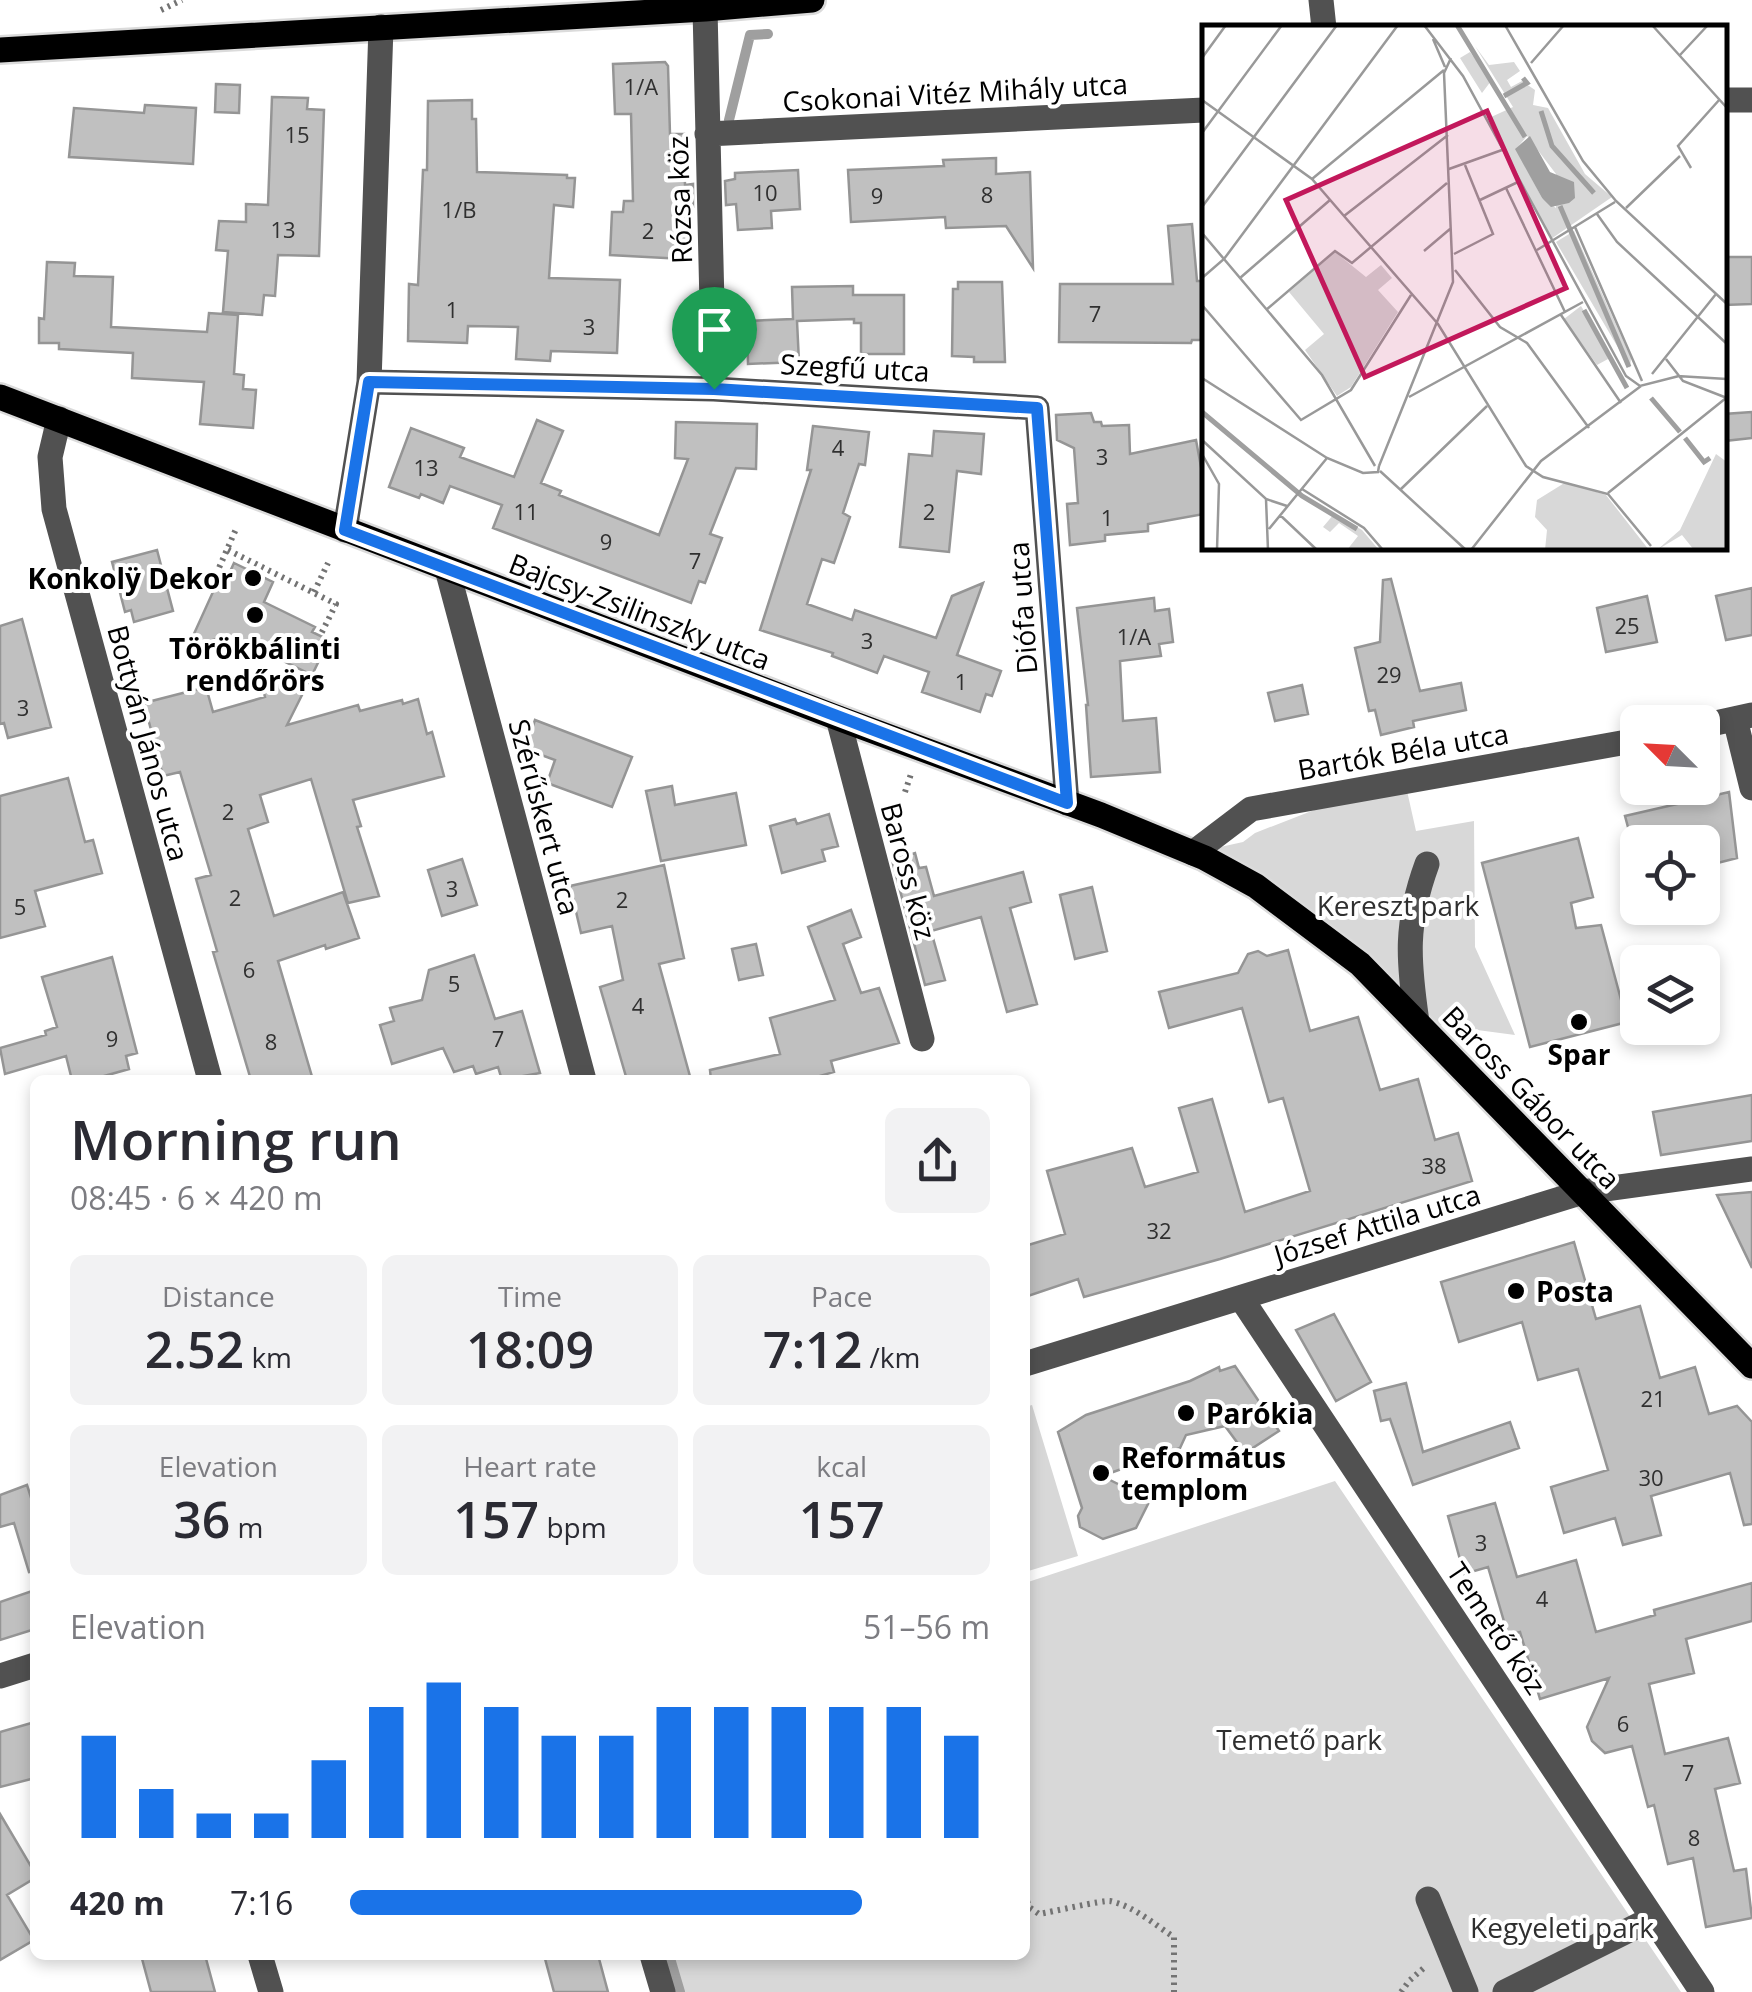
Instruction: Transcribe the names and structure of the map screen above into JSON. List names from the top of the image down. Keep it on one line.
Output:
{"streets":{"main road":["Bajcsy-Zsilinszky utca","Baross Gábor utca"],"street":["Csokonai Vitéz Mihály utca","Rózsa köz","Szegfű utca","Diófa utca","Bottyán János utca","Bartók Béla utca","Szérűskert utca","Baross köz","József Attila utca","Temető köz"]},"crossings":[["Csokonai Vitéz Mihály utca","Rózsa köz"],["Rózsa köz","Szegfű utca"],["Szegfű utca","Diófa utca"],["Diófa utca","Bajcsy-Zsilinszky utca"],["Bajcsy-Zsilinszky utca","Bottyán János utca"],["Bajcsy-Zsilinszky utca","Bartók Béla utca"],["Bajcsy-Zsilinszky utca","Szérűskert utca"],["Bajcsy-Zsilinszky utca","Baross köz"],["Bajcsy-Zsilinszky utca","Baross Gábor utca"],["Baross Gábor utca","József Attila utca"],["József Attila utca","Temető köz"]],"parks":["Kereszt park","Temető park","Kegyeleti park"],"places":["Konkolÿ Dekor","Törökbálinti rendőrörs","Spar","Posta","Parókia","Református templom"],"house_numbers":["1/A","15","10","8","9","1/B","13","2","1","7","3","4","3","13","11","2","1","9","7","25","1/A","3","29","1","3","2","3","2","2","5","6","5","4","9","7","8","38","32","21","30","3","4","6","7","8"],"north":"top left","page":{"heading":["Morning run","08:45 · 6 × 420 m"],"stats":[["Distance","2.52 km"],["Time","18:09"],["Pace","7:12 /km"],["Elevation","36 m"],["Heart rate","157 bpm"],["kcal","157"]],"chart":["Elevation","51–56 m"],"list":[{"name":"420 m","note":"7:16"}]}}
